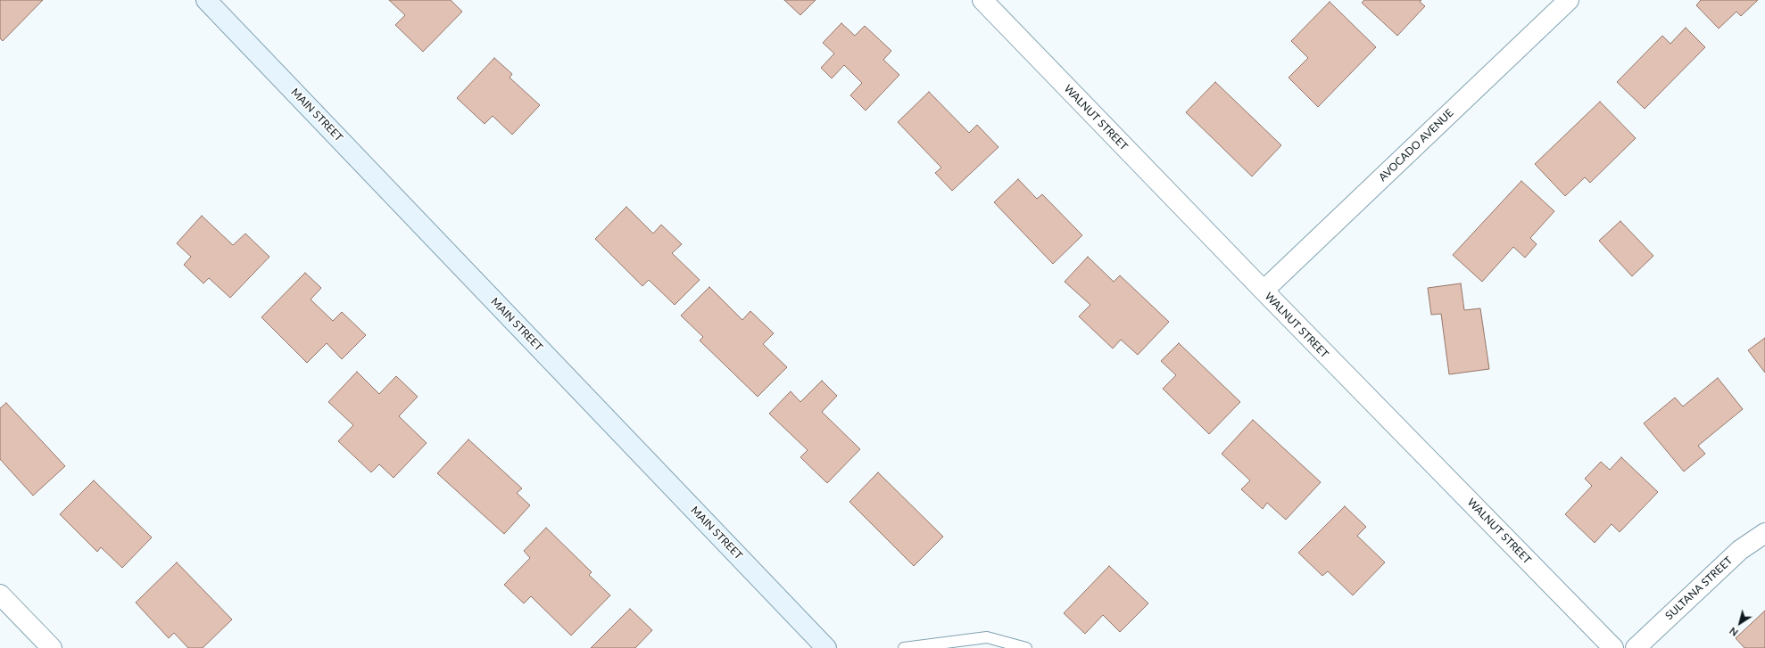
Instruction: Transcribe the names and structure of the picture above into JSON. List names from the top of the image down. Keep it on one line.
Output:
{"streets":{"main road":["MAIN STREET"],"street":["WALNUT STREET","AVOCADO AVENUE","SULTANA STREET"]},"crossings":[["WALNUT STREET","AVOCADO AVENUE"]],"north":"bottom left"}
